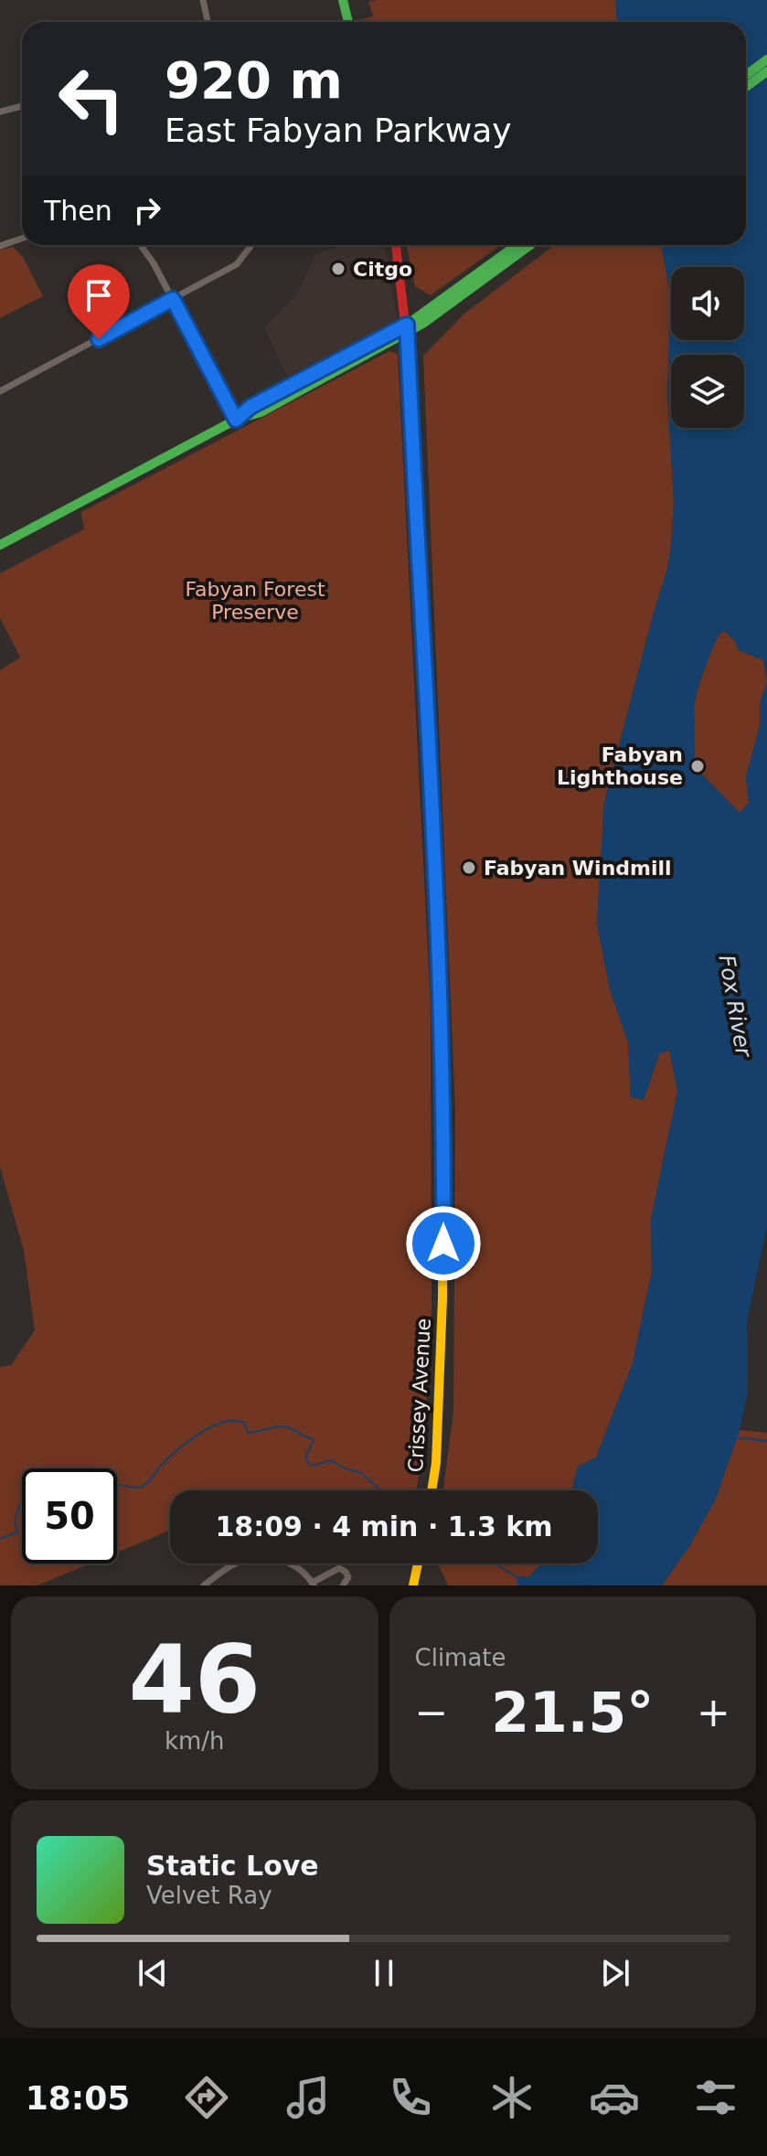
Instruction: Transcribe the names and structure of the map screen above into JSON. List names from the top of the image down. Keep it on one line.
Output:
{"streets":{"main road":["Crissey Avenue"]},"water":["Fox River"],"parks":["Fabyan Forest Preserve"],"places":["Citgo","Fabyan Lighthouse","Fabyan Windmill"],"page":{"turn":["920 m","East Fabyan Parkway"],"then":"Then","limit":"50","trip":"18:09 · 4 min · 1.3 km","tile":[["46","km/h"],"Climate"],"heat":["−","21.5°","+"],"song":["Static Love","Velvet Ray"],"tabs":"18:05"}}
